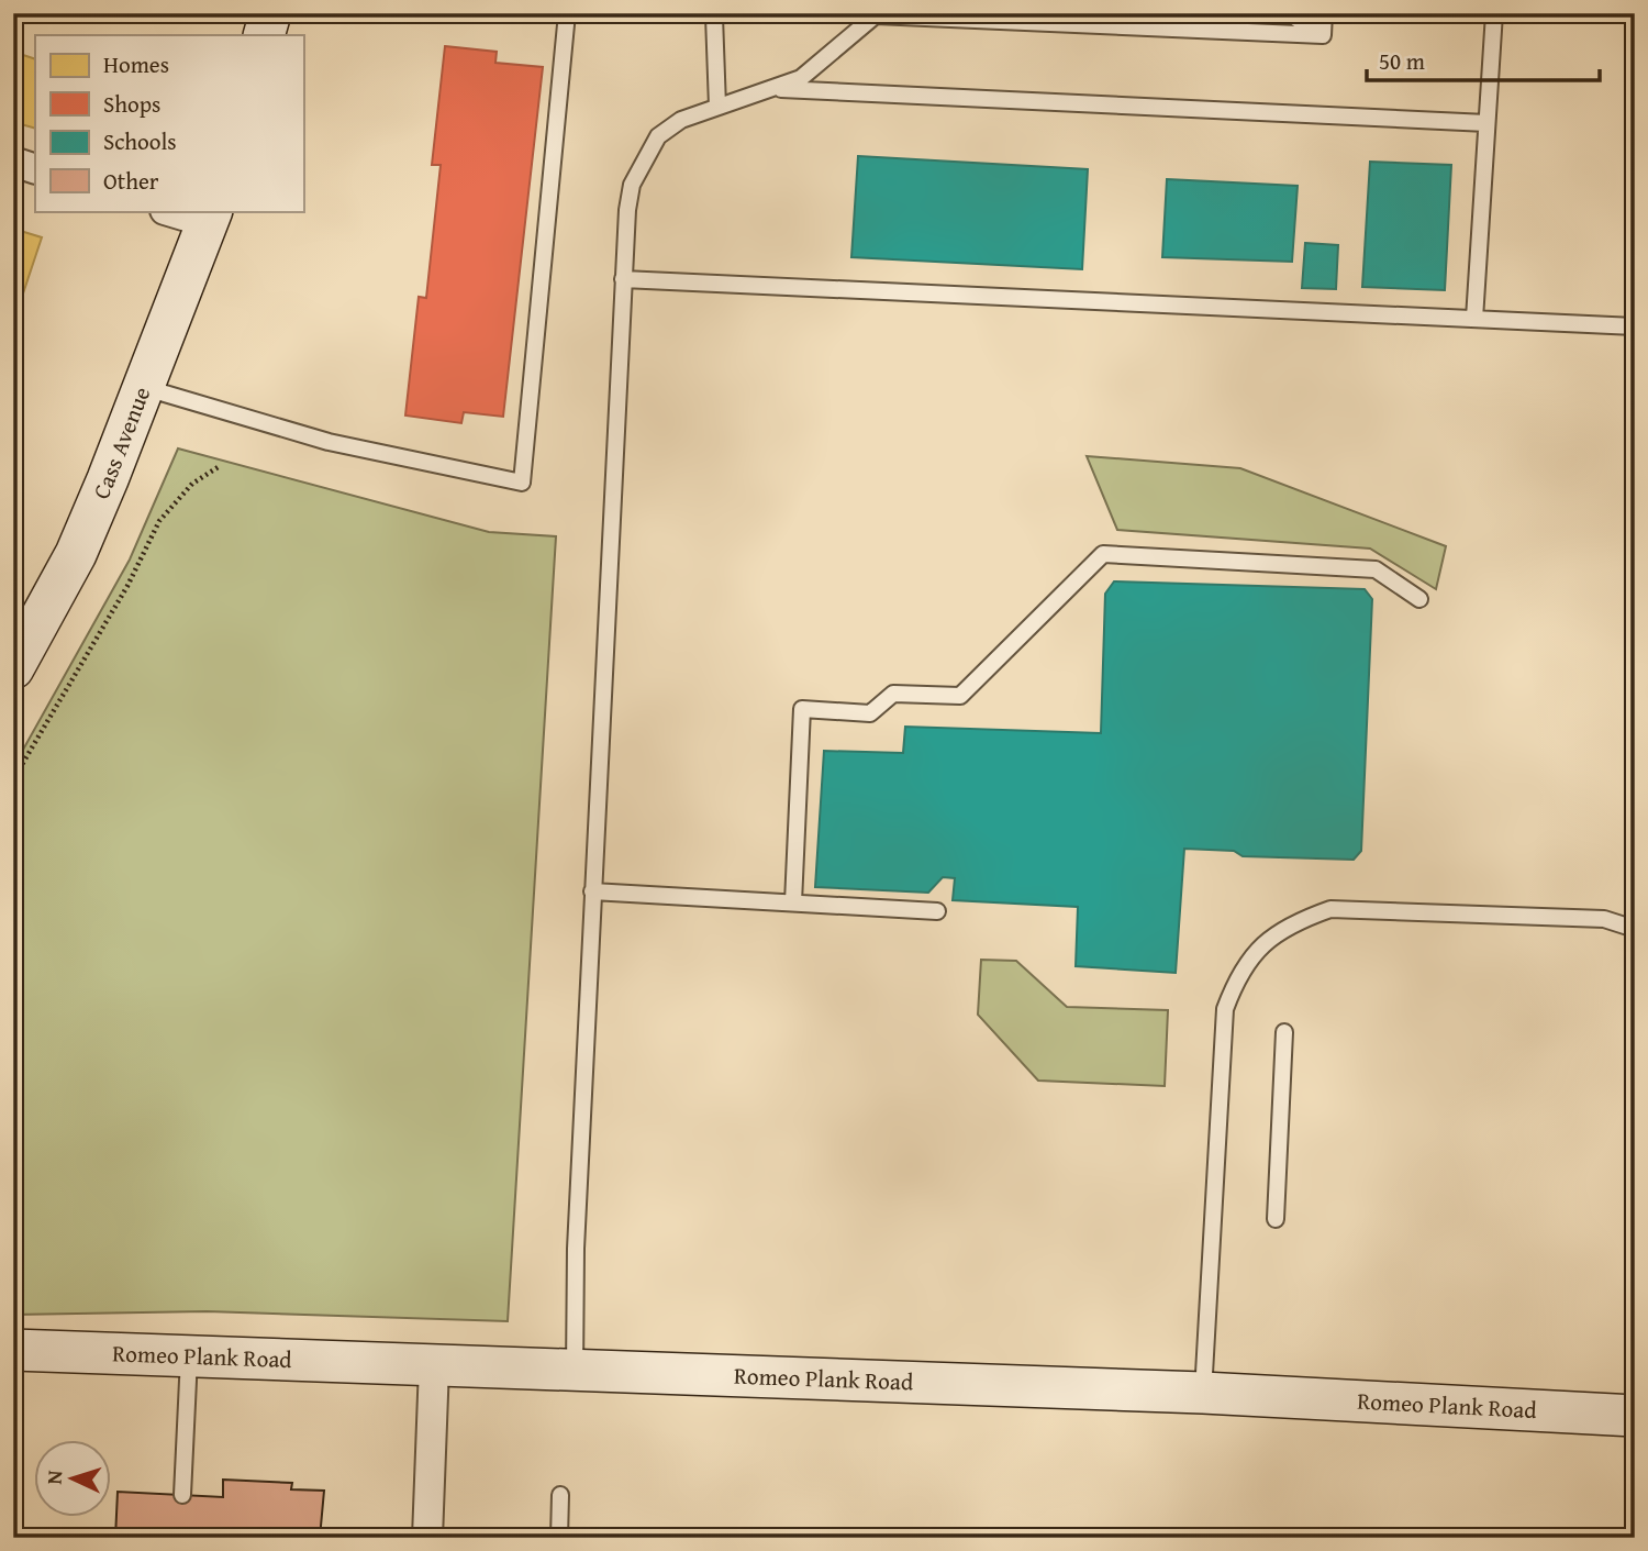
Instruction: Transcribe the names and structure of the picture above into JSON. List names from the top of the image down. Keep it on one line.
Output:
{"streets":{"street":["Cass Avenue","Romeo Plank Road"]},"legend":["Homes","Shops","Schools","Other"],"scale_bar":"50 m","north":"left"}
